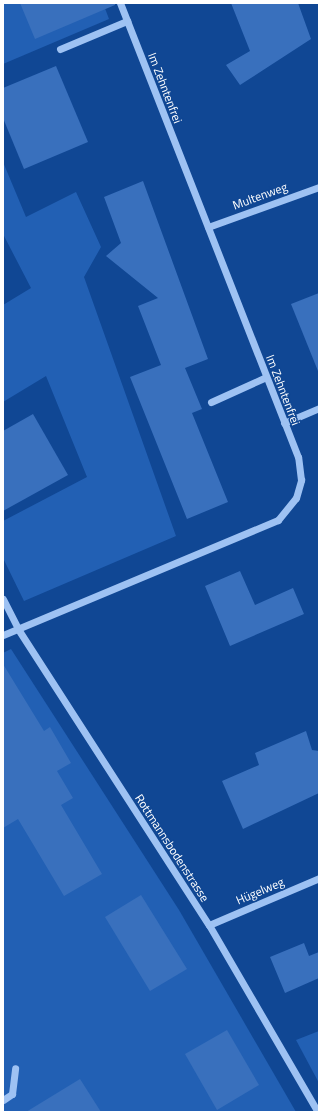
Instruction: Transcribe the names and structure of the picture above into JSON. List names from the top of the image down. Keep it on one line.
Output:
{"streets":{"street":["Im Zehntenfrei","Multenweg","Rottmannsbodenstrasse","Hügelweg"]},"crossings":[["Im Zehntenfrei","Multenweg"],["Im Zehntenfrei","Rottmannsbodenstrasse"],["Rottmannsbodenstrasse","Hügelweg"]]}
